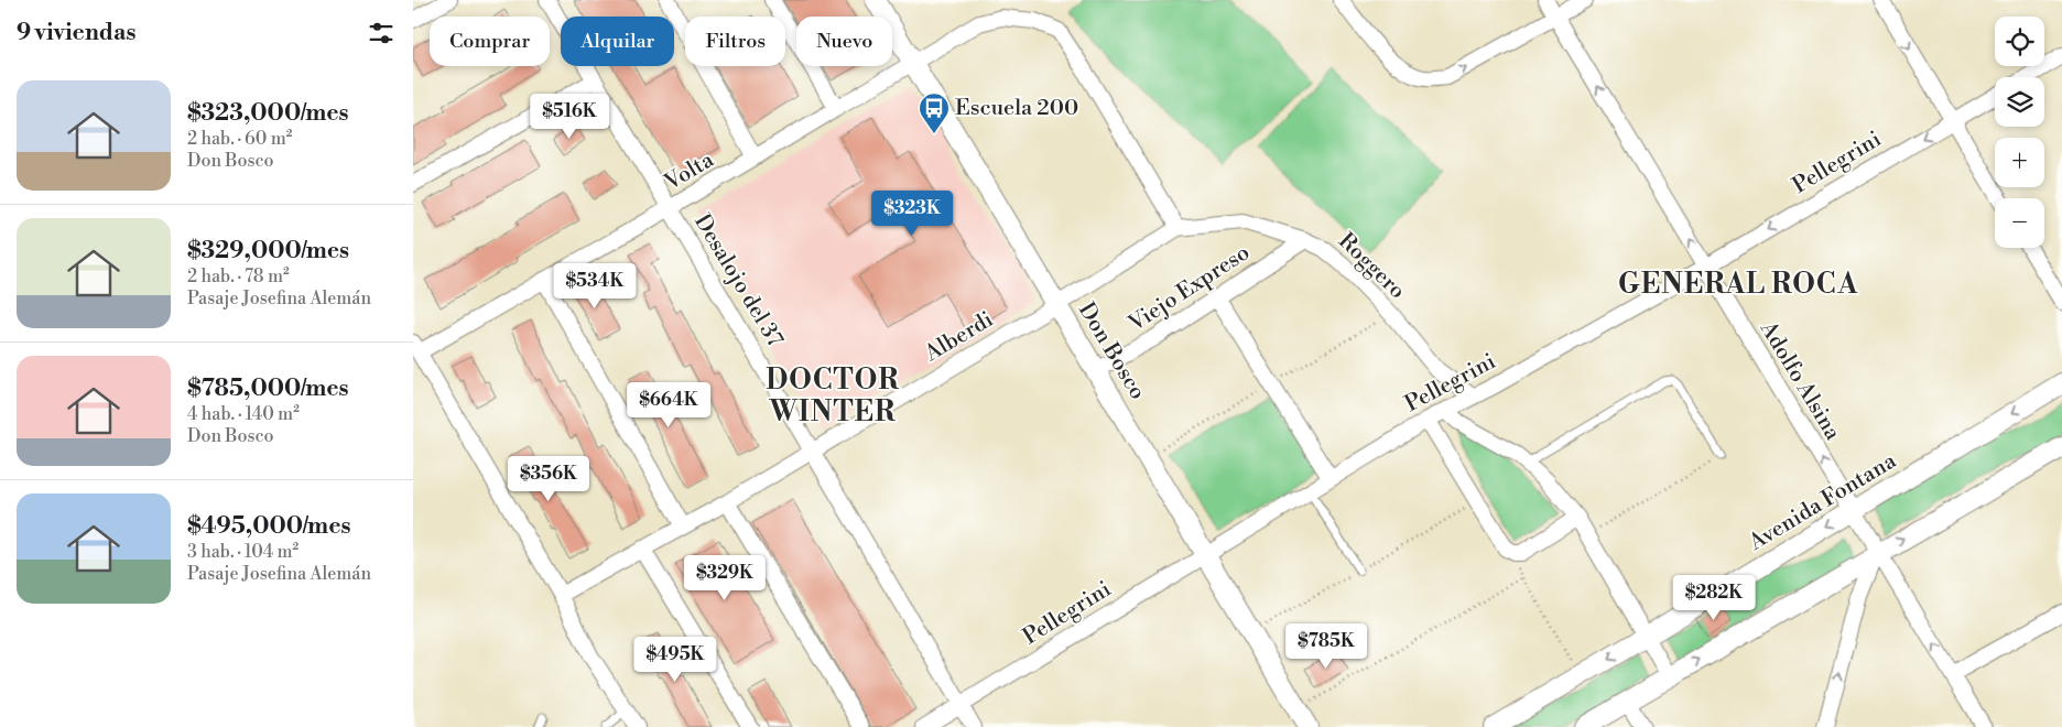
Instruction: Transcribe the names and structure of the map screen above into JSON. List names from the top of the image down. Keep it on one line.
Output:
{"streets":{"street":["Pellegrini","Volta","Roggero","Desalojo del 37","Viejo Expreso","Alberdi","Don Bosco","Adolfo Alsina","Avenida Fontana"]},"crossings":[["Pellegrini","Roggero"],["Pellegrini","Desalojo del 37"],["Pellegrini","Don Bosco"],["Pellegrini","Adolfo Alsina"],["Volta","Roggero"],["Volta","Desalojo del 37"],["Volta","Alberdi"],["Volta","Don Bosco"],["Roggero","Viejo Expreso"],["Roggero","Alberdi"],["Desalojo del 37","Alberdi"],["Viejo Expreso","Don Bosco"],["Alberdi","Don Bosco"],["Adolfo Alsina","Avenida Fontana"]],"one_way":["Adolfo Alsina"],"districts":["GENERAL ROCA","DOCTOR WINTER"],"places":{"bus stop":["Escuela 200"]},"page":{"heading":"9 viviendas","map_buttons":["+","−"],"chip":["Comprar","Alquilar","Filtros","Nuevo"],"list":[{"name":"$323,000/mes","note":"2 hab. · 60 m² · Don Bosco"},{"name":"$329,000/mes","note":"2 hab. · 78 m² · Pasaje Josefina Alemán"},{"name":"$785,000/mes","note":"4 hab. · 140 m² · Don Bosco"},{"name":"$495,000/mes","note":"3 hab. · 104 m² · Pasaje Josefina Alemán"}],"price":["$516K","$323K","$534K","$664K","$356K","$329K","$282K","$785K","$495K"]}}
